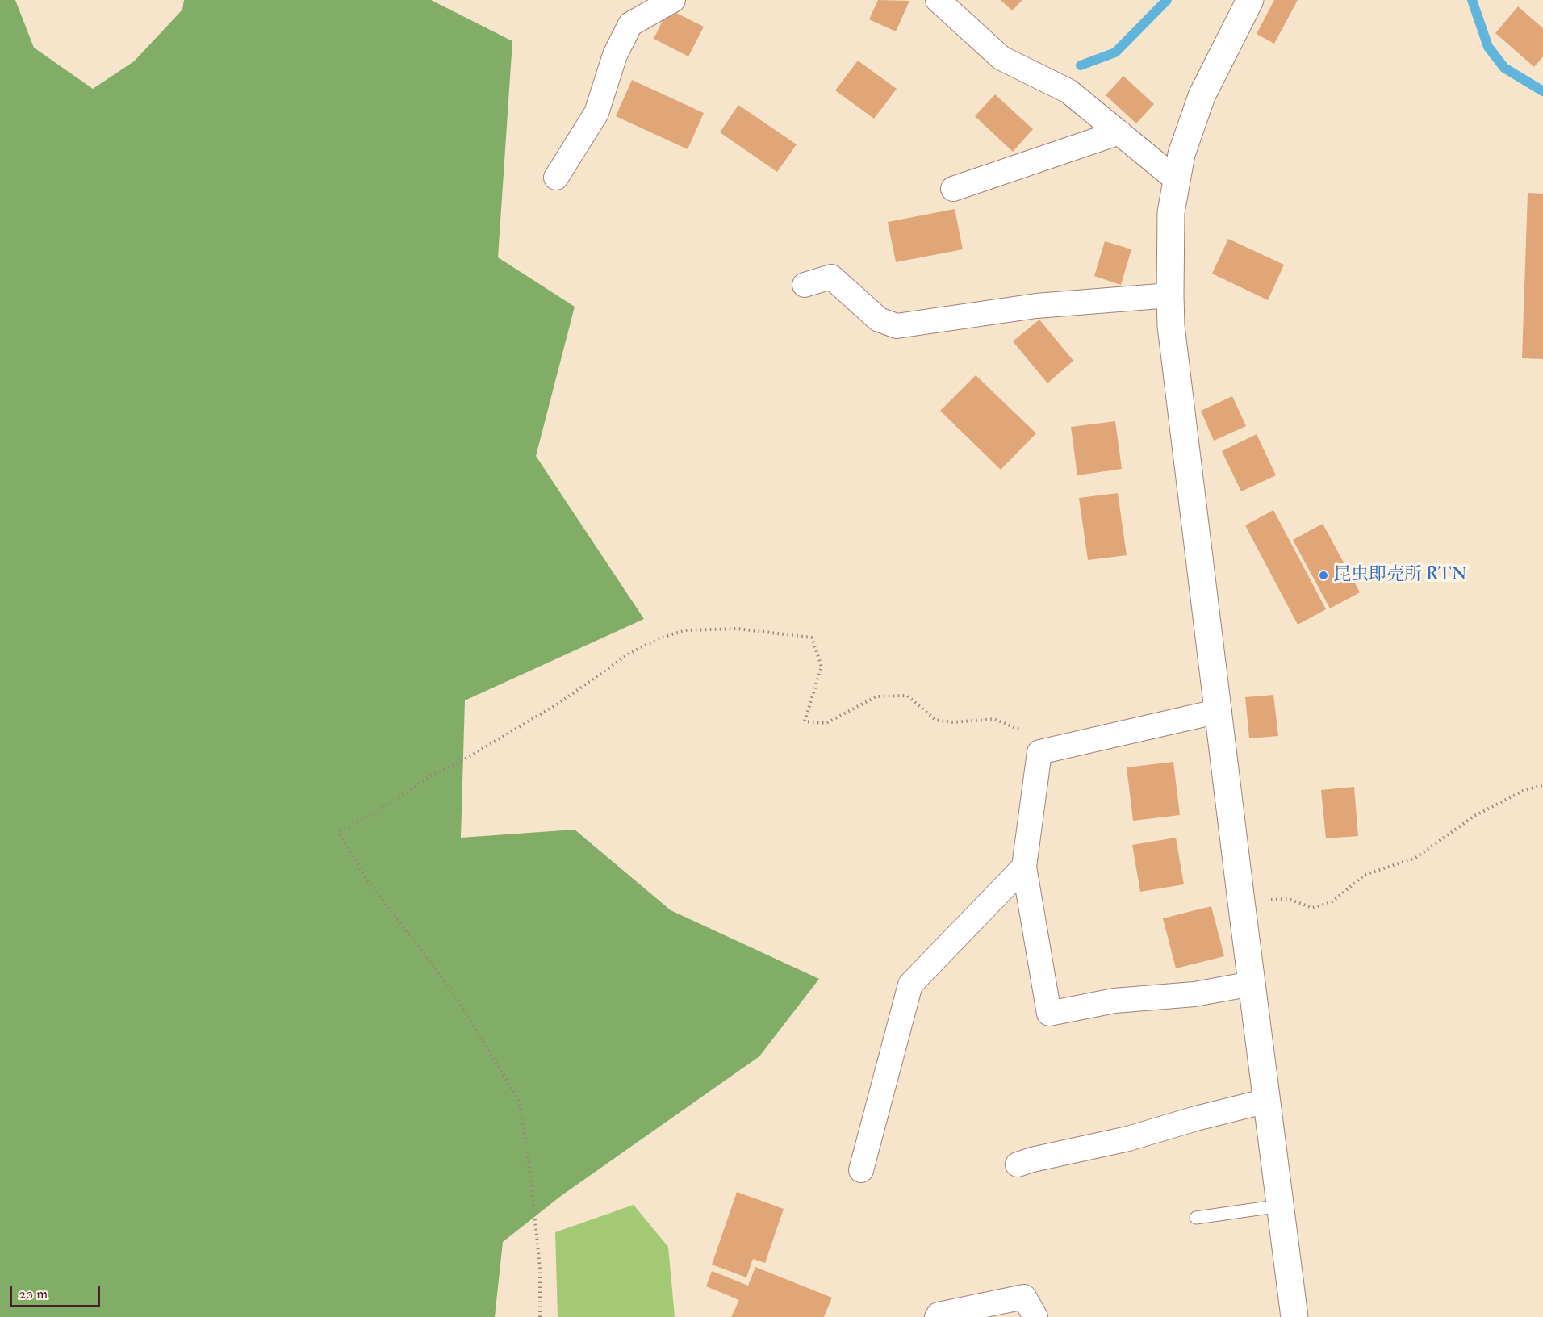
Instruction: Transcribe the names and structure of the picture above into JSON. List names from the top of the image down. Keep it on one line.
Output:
{"places":["昆虫即売所 RTN"],"scale_bar":"20 m"}
